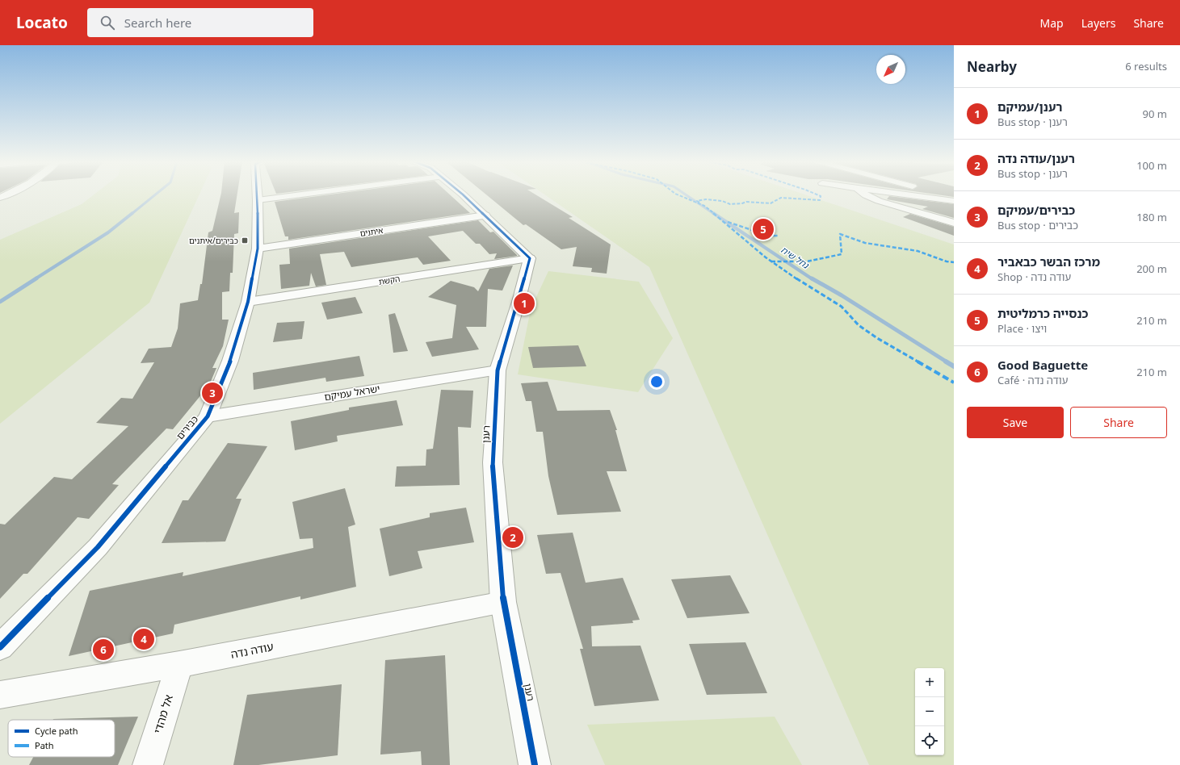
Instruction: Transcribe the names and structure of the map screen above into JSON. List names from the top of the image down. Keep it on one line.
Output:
{"streets":{"street":["איתנים","הקשת","ישראל עמיקם","כבירים","רענן","עודה נדה","אל מהדי"]},"crossings":[["איתנים","כבירים"],["הקשת","כבירים"],["הקשת","רענן"],["ישראל עמיקם","כבירים"],["ישראל עמיקם","רענן"],["רענן","עודה נדה"],["עודה נדה","אל מהדי"]],"water":["נחל שיח"],"places":{"transit":["כבירים/איתנים"]},"legend":["Cycle path","Path"],"north":"bottom left","page":{"header":"Locato","search":"Search here","nav":["Map","Layers","Share"],"heading":["Nearby","6 results"],"list":[{"mark":"1","name":"רענן/עמיקם","note":"Bus stop · רענן","value":"90 m"},{"mark":"2","name":"רענן/עודה נדה","note":"Bus stop · רענן","value":"100 m"},{"mark":"3","name":"כבירים/עמיקם","note":"Bus stop · כבירים","value":"180 m"},{"mark":"4","name":"מרכז הבשר כבאביר","note":"Shop · עודה נדה","value":"200 m"},{"mark":"5","name":"כנסייה כרמליטית","note":"Place · ויצו","value":"210 m"},{"mark":"6","name":"Good Baguette","note":"Café · עודה נדה","value":"210 m"}],"pins":["5","1","3","2","4","6"],"buttons":["Save","Share"],"map_buttons":["+","−"]}}
